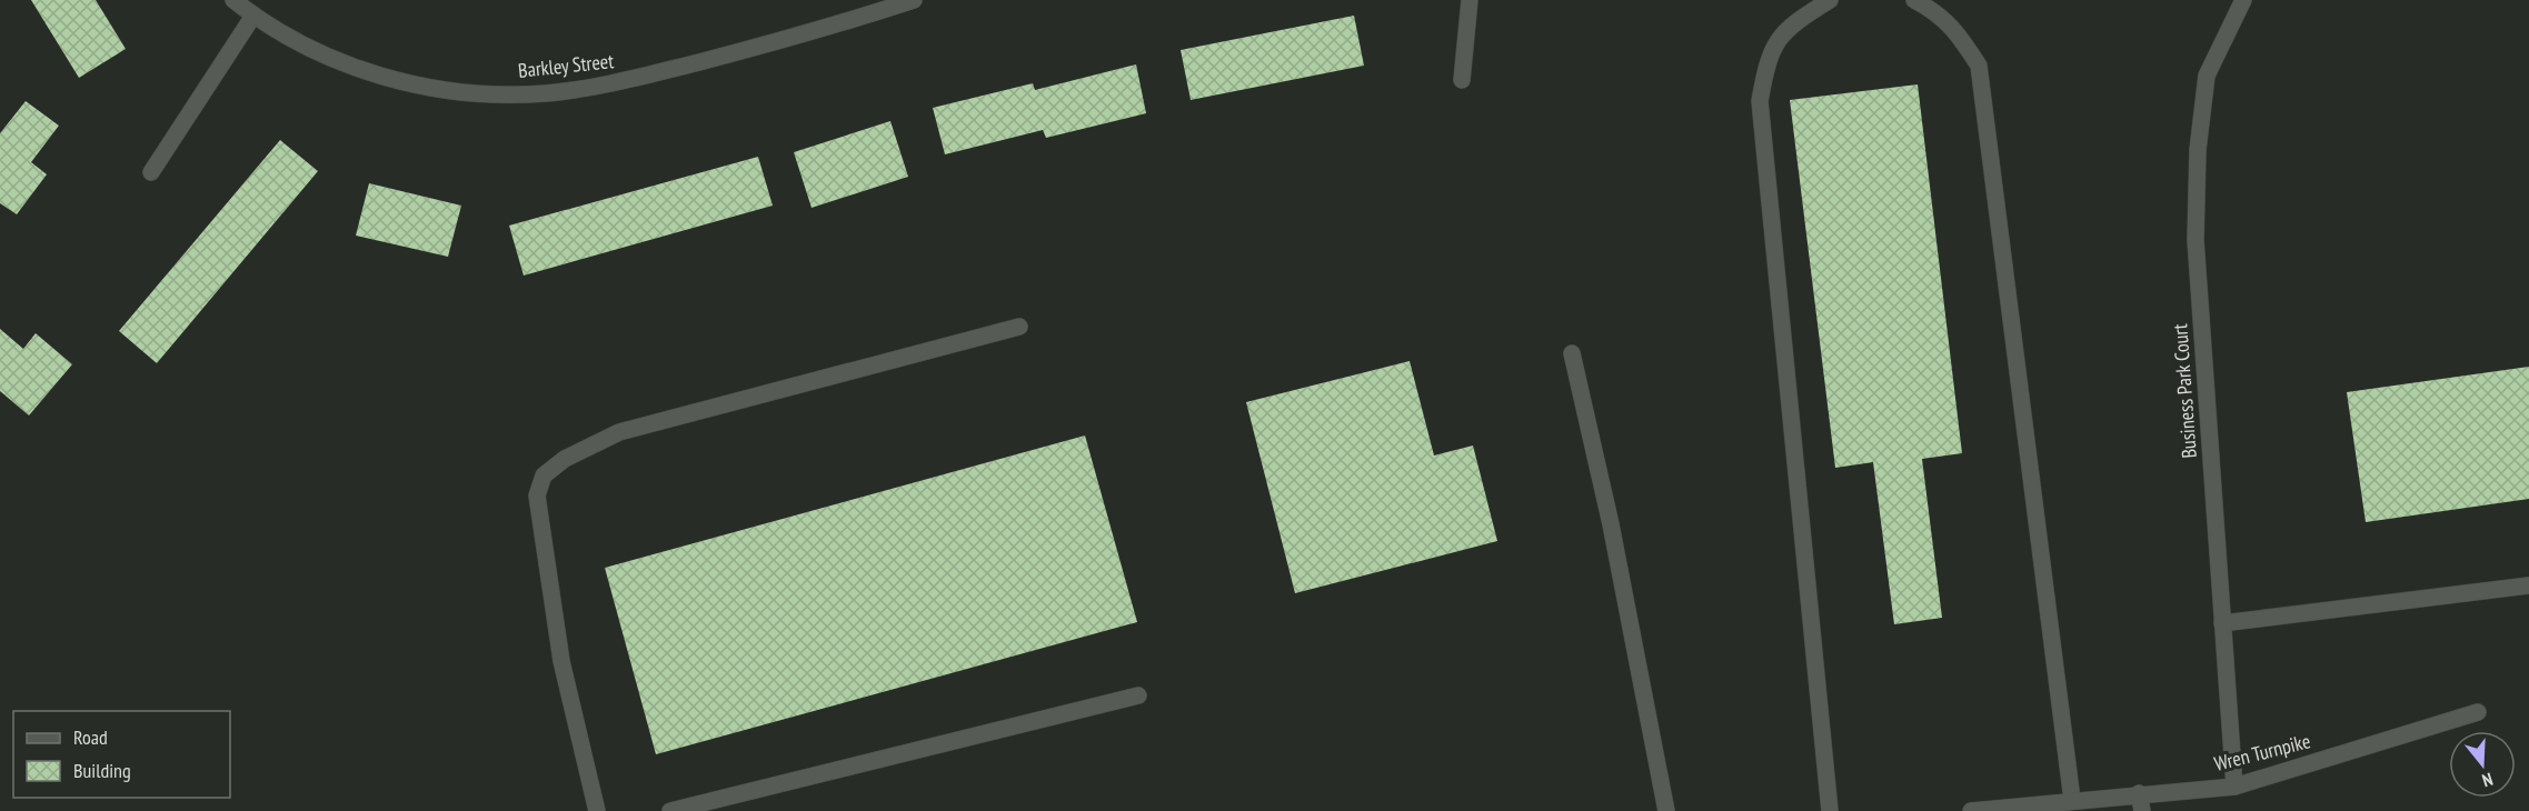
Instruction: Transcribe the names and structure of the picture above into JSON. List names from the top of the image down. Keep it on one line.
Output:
{"streets":{"street":["Barkley Street","Business Park Court","Wren Turnpike"]},"crossings":[["Business Park Court","Wren Turnpike"]],"legend":["Road","Building"],"north":"bottom"}
